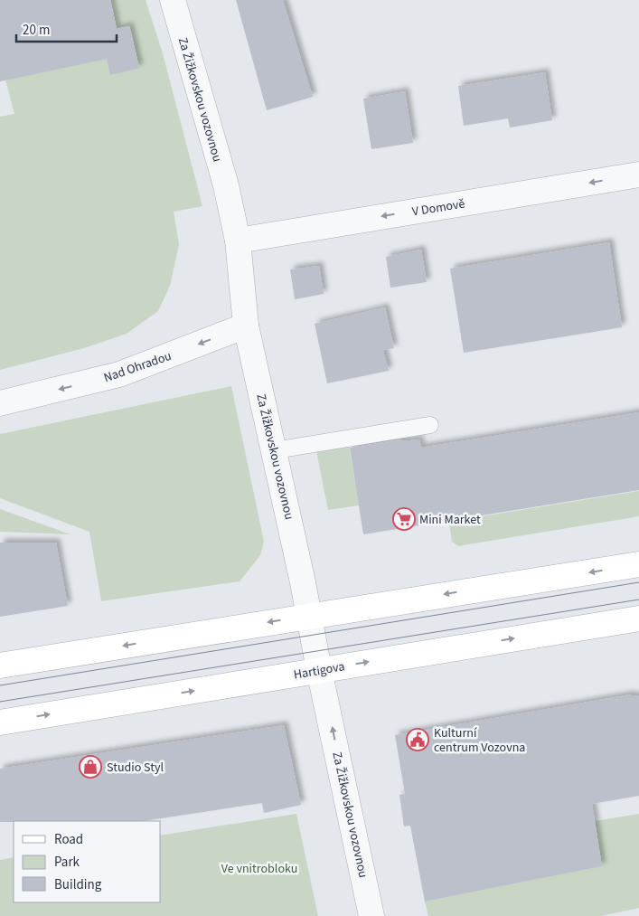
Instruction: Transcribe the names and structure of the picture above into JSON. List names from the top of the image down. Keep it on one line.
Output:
{"streets":{"main road":["Hartigova"],"street":["Za Žižkovskou vozovnou","V Domově","Nad Ohradou"]},"crossings":[["Za Žižkovskou vozovnou","V Domově"],["Za Žižkovskou vozovnou","Nad Ohradou"],["Za Žižkovskou vozovnou","Hartigova"]],"one_way":["V Domově","Nad Ohradou"],"parks":["Ve vnitrobloku"],"places":{"supermarket":["Mini Market"],"public building":["Kulturní centrum Vozovna"],"shop":["Studio Styl"]},"legend":["Road","Park","Building"],"scale_bar":"20 m"}
